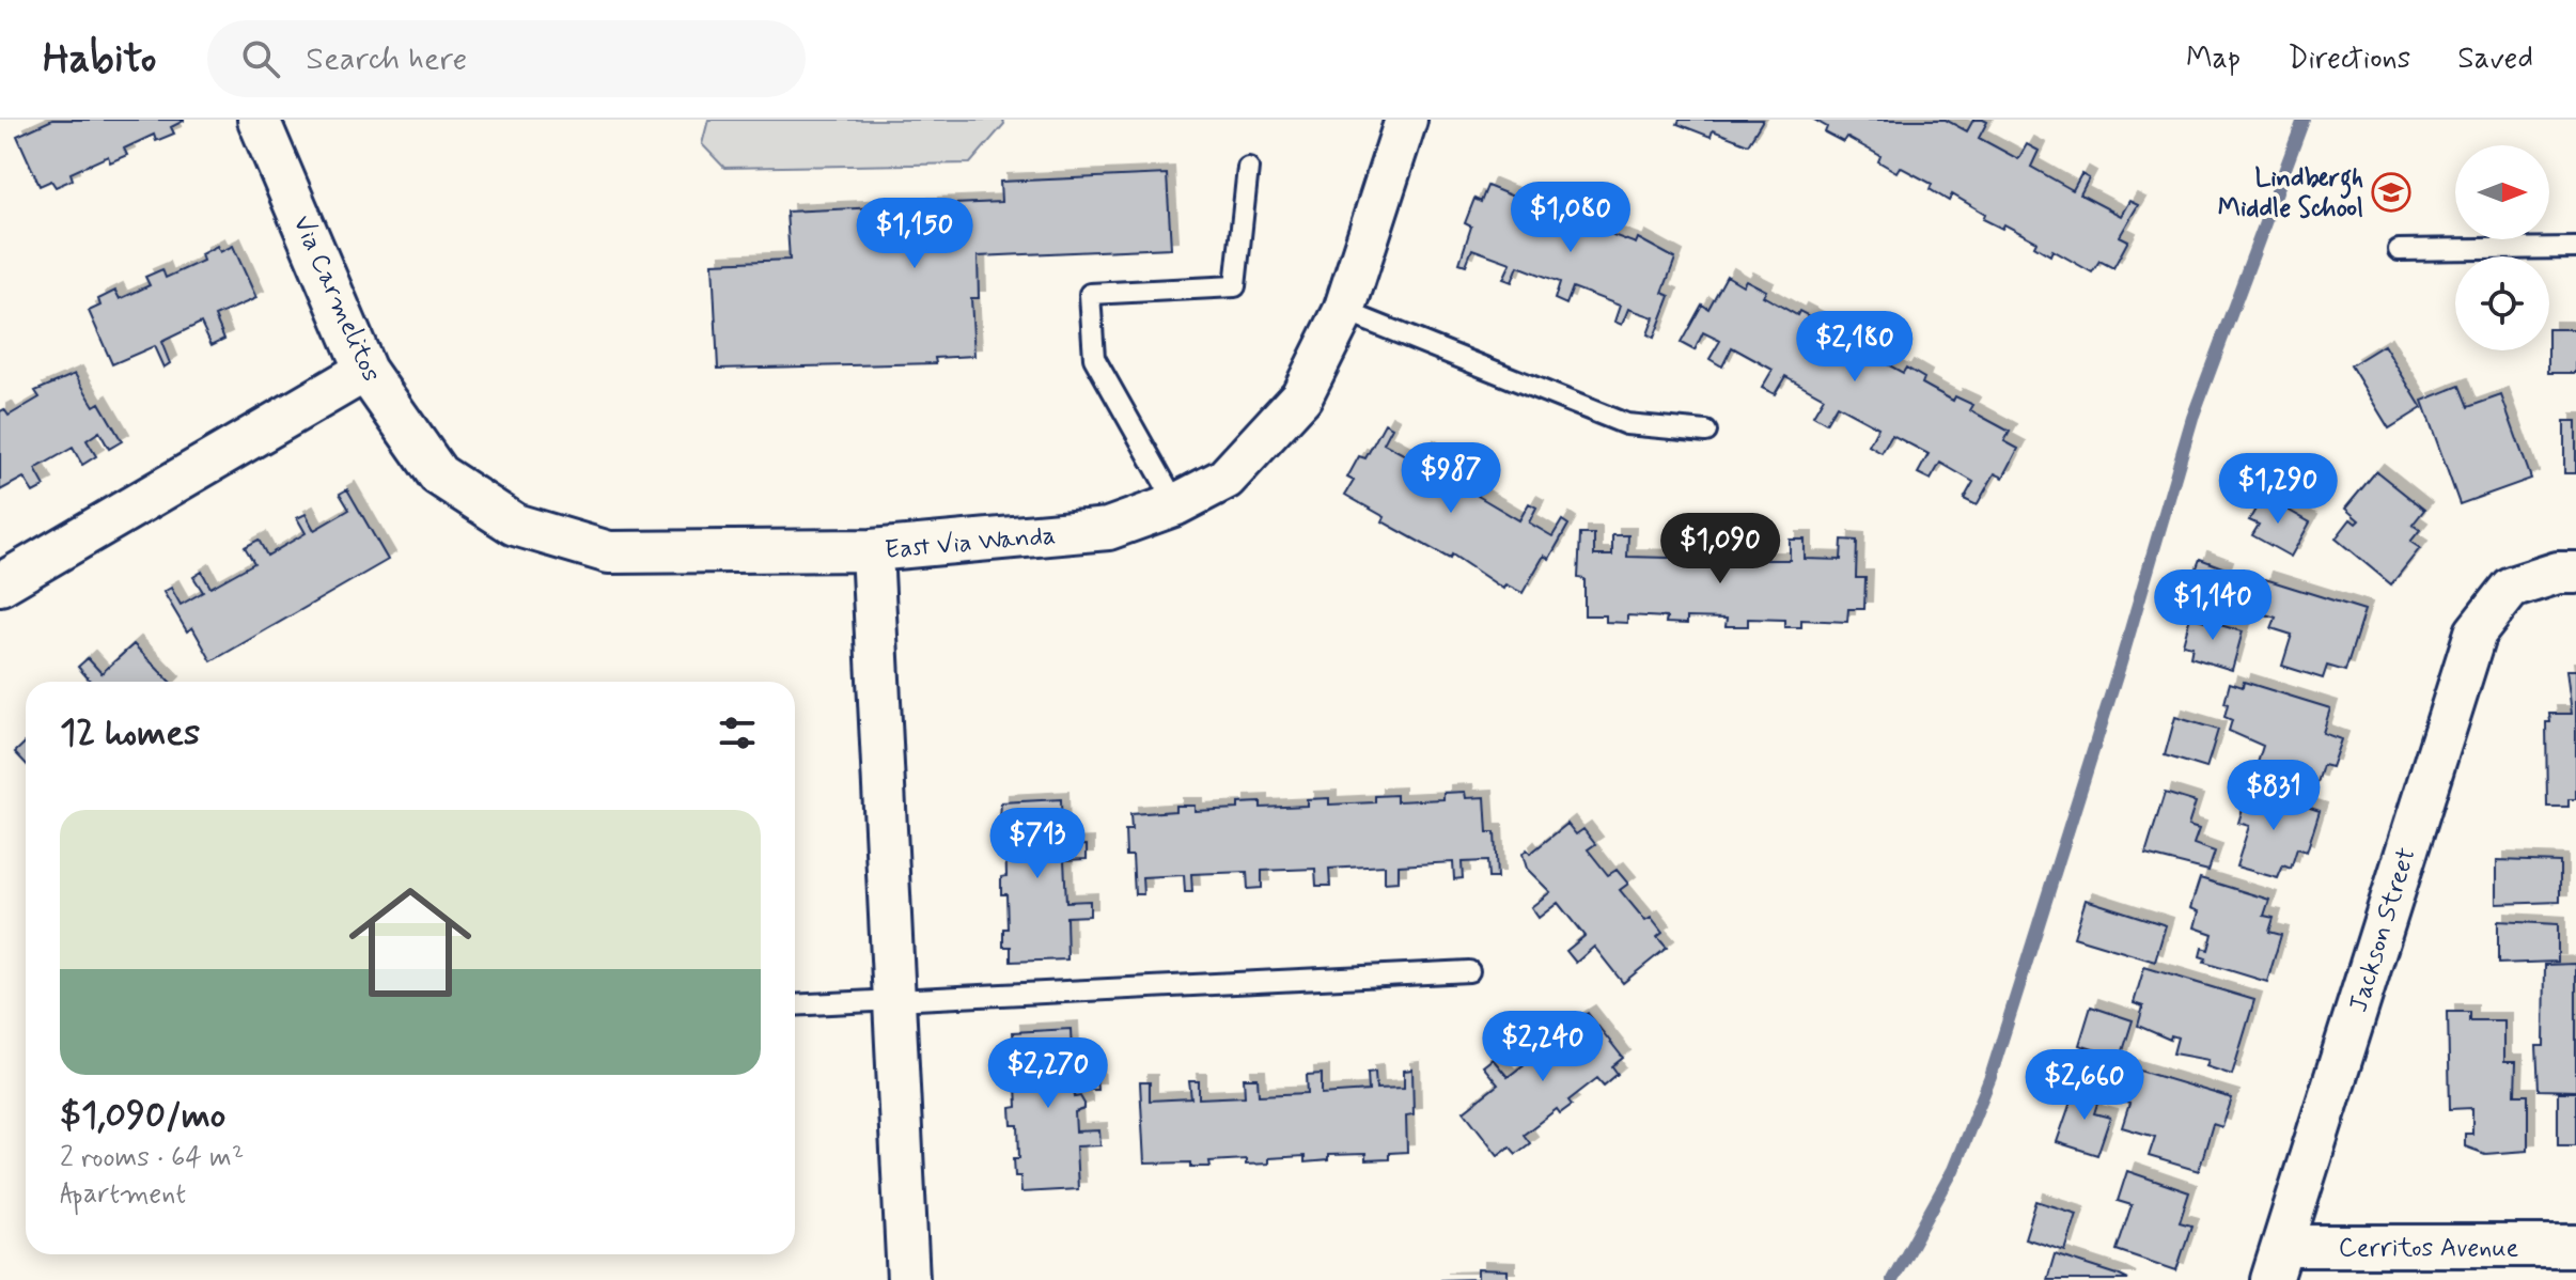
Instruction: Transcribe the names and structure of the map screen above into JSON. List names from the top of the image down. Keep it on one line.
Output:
{"streets":{"street":["Via Carmelitos","East Via Wanda","Jackson Street","Cerritos Avenue"]},"crossings":[["Via Carmelitos","East Via Wanda"],["Jackson Street","Cerritos Avenue"]],"places":{"school or university":["Lindbergh Middle School"]},"north":"right","page":{"header":"Habito","search":"Search here","nav":["Map","Directions","Saved"],"price":["$1,080","$1,150","$2,180","$987","$1,290","$1,090","$1,140","$831","$713","$2,240","$2,270","$2,660"],"heading":"12 homes","list":[{"name":"$1,090/mo","note":"2 rooms · 64 m² · Apartment"}]}}
